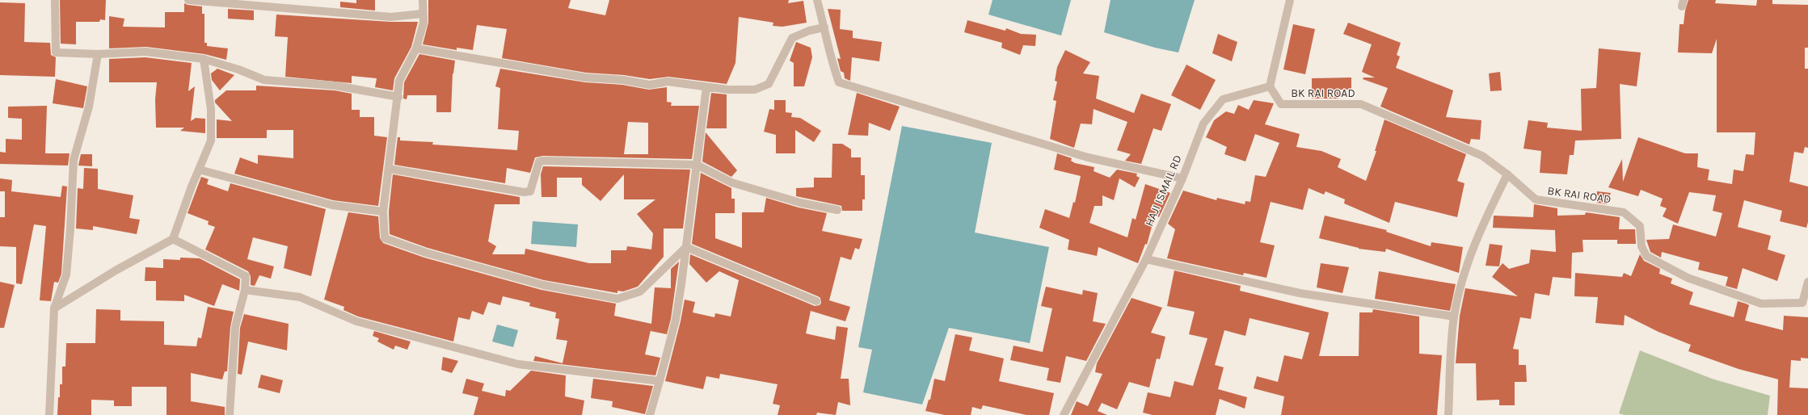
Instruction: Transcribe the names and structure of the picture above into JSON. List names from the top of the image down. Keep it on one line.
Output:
{"streets":{"street":["BK RAI ROAD","HAJI ISMAIL RD"]},"crossings":[["BK RAI ROAD","HAJI ISMAIL RD"]]}
